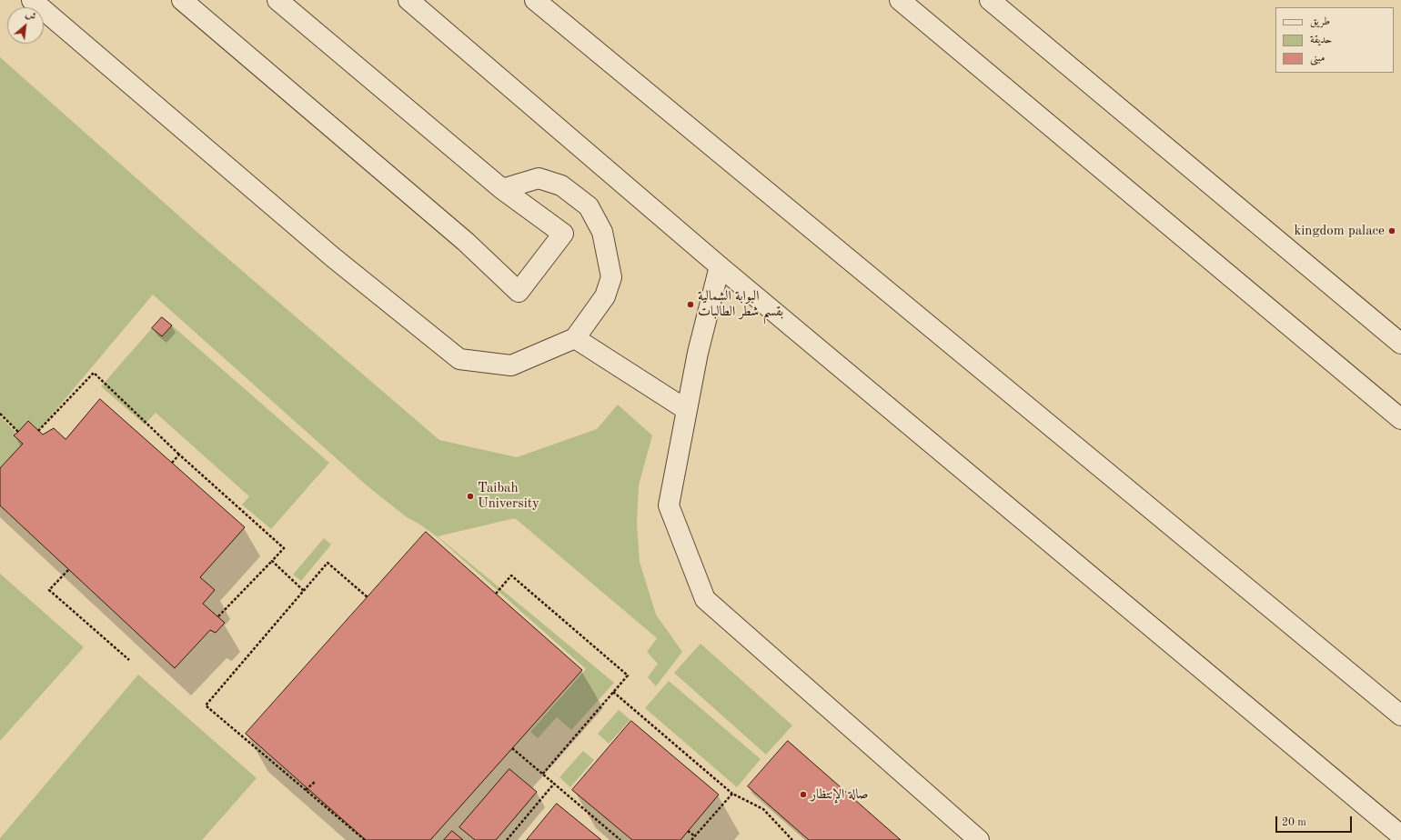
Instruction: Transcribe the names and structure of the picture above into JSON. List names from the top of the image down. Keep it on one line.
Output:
{"places":["kingdom palace","البوابة الشمالية بقسم شطر الطالبات","Taibah University","صالة الإنتظار"],"legend":["طريق","حديقة","مبنى"],"scale_bar":"20 m","north":"top right"}
